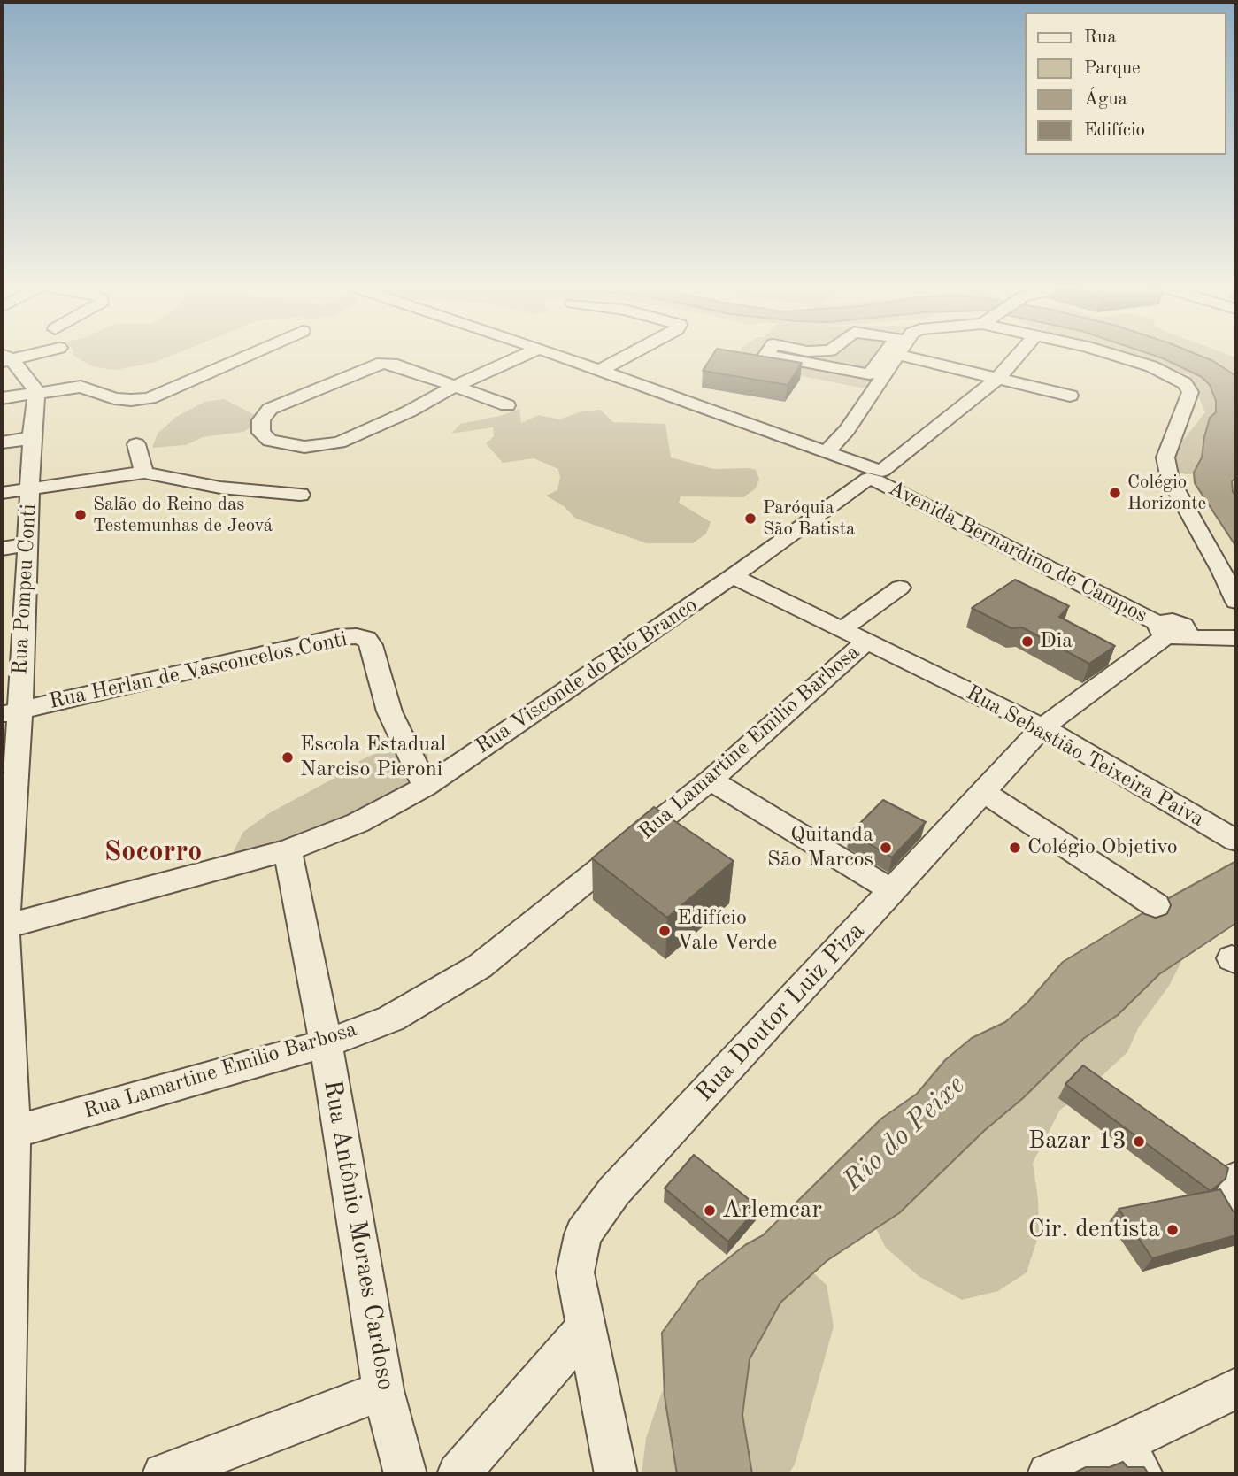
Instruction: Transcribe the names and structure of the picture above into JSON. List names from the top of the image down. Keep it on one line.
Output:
{"streets":{"street":["Avenida Bernardino de Campos","Rua Pompeu Conti","Rua Herlan de Vasconcelos Conti","Rua Visconde do Rio Branco","Rua Lamartine Emilio Barbosa","Rua Sebastião Teixeira Paiva","Rua Doutor Luiz Piza","Rua Antônio Moraes Cardoso"]},"crossings":[["Avenida Bernardino de Campos","Rua Visconde do Rio Branco"],["Avenida Bernardino de Campos","Rua Doutor Luiz Piza"],["Rua Pompeu Conti","Rua Herlan de Vasconcelos Conti"],["Rua Pompeu Conti","Rua Visconde do Rio Branco"],["Rua Pompeu Conti","Rua Lamartine Emilio Barbosa"],["Rua Herlan de Vasconcelos Conti","Rua Visconde do Rio Branco"],["Rua Visconde do Rio Branco","Rua Sebastião Teixeira Paiva"],["Rua Visconde do Rio Branco","Rua Antônio Moraes Cardoso"],["Rua Lamartine Emilio Barbosa","Rua Sebastião Teixeira Paiva"],["Rua Lamartine Emilio Barbosa","Rua Antônio Moraes Cardoso"],["Rua Sebastião Teixeira Paiva","Rua Doutor Luiz Piza"]],"districts":["Socorro"],"water":["Rio do Peixe"],"places":["Colégio Horizonte","Salão do Reino das Testemunhas de Jeová","Paróquia São Batista","Dia","Escola Estadual Narciso Pieroni","Quitanda São Marcos","Colégio Objetivo","Edifício Vale Verde","Bazar 13","Arlemcar","Cir. dentista"],"legend":["Rua","Parque","Água","Edifício"]}
